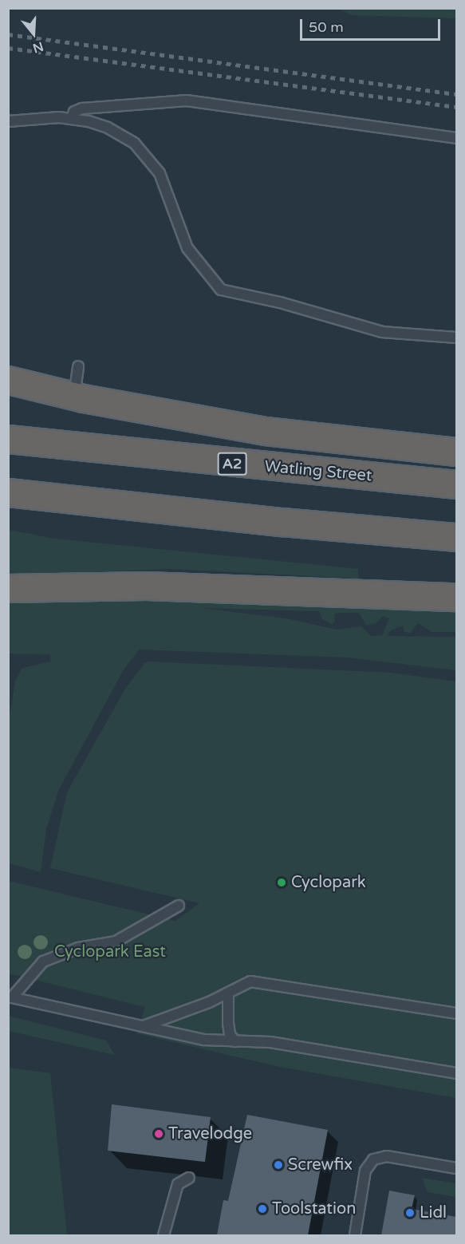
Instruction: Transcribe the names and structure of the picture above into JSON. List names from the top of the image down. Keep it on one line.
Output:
{"streets":{"highway":["A2","Watling Street"]},"parks":["Cyclopark East"],"places":["Cyclopark","Travelodge","Screwfix","Toolstation","Lidl"],"scale_bar":"50 m","north":"bottom"}
